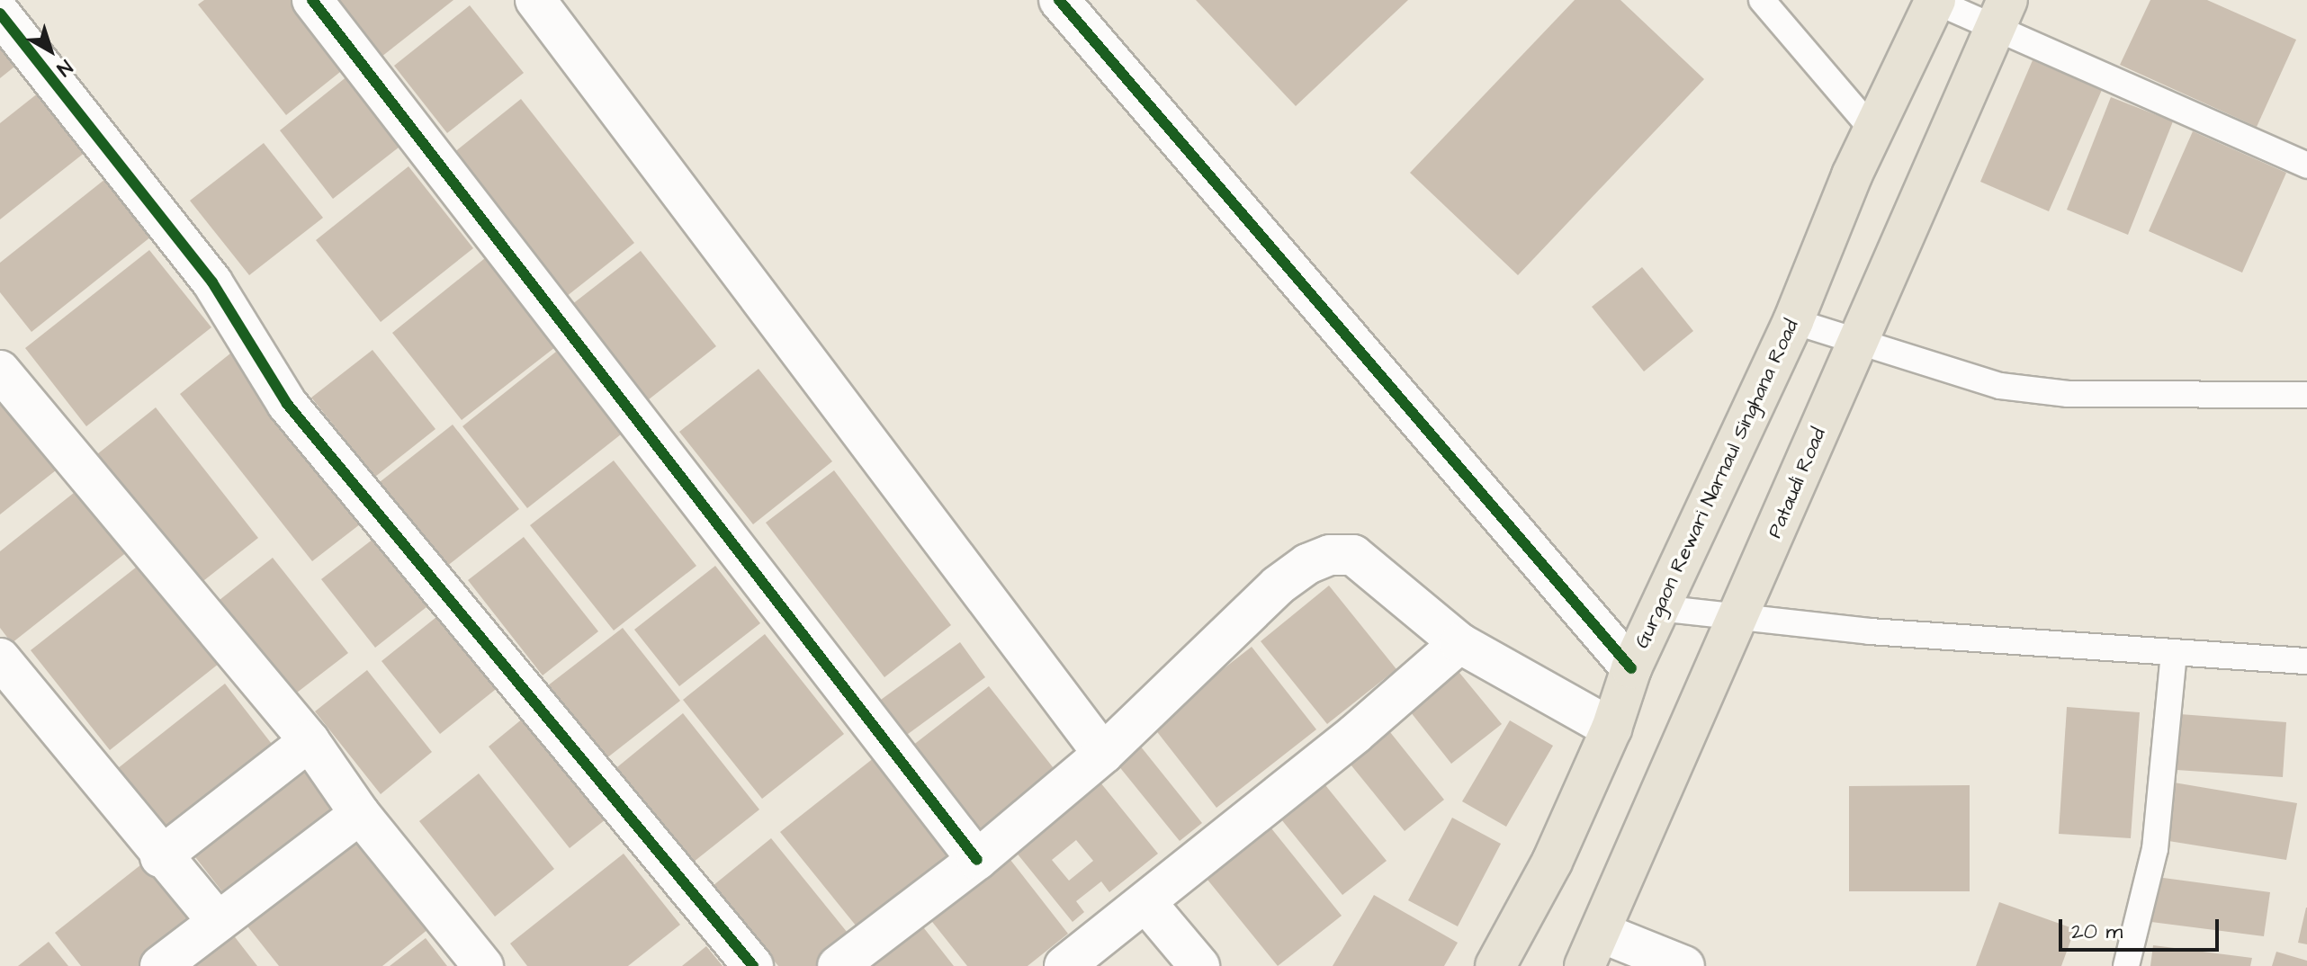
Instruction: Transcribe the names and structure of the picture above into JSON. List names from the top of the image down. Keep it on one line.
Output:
{"streets":{"main road":["Pataudi Road","Gurgaon Rewari Narnaul Singhana Road"]},"scale_bar":"20 m","north":"bottom right"}
